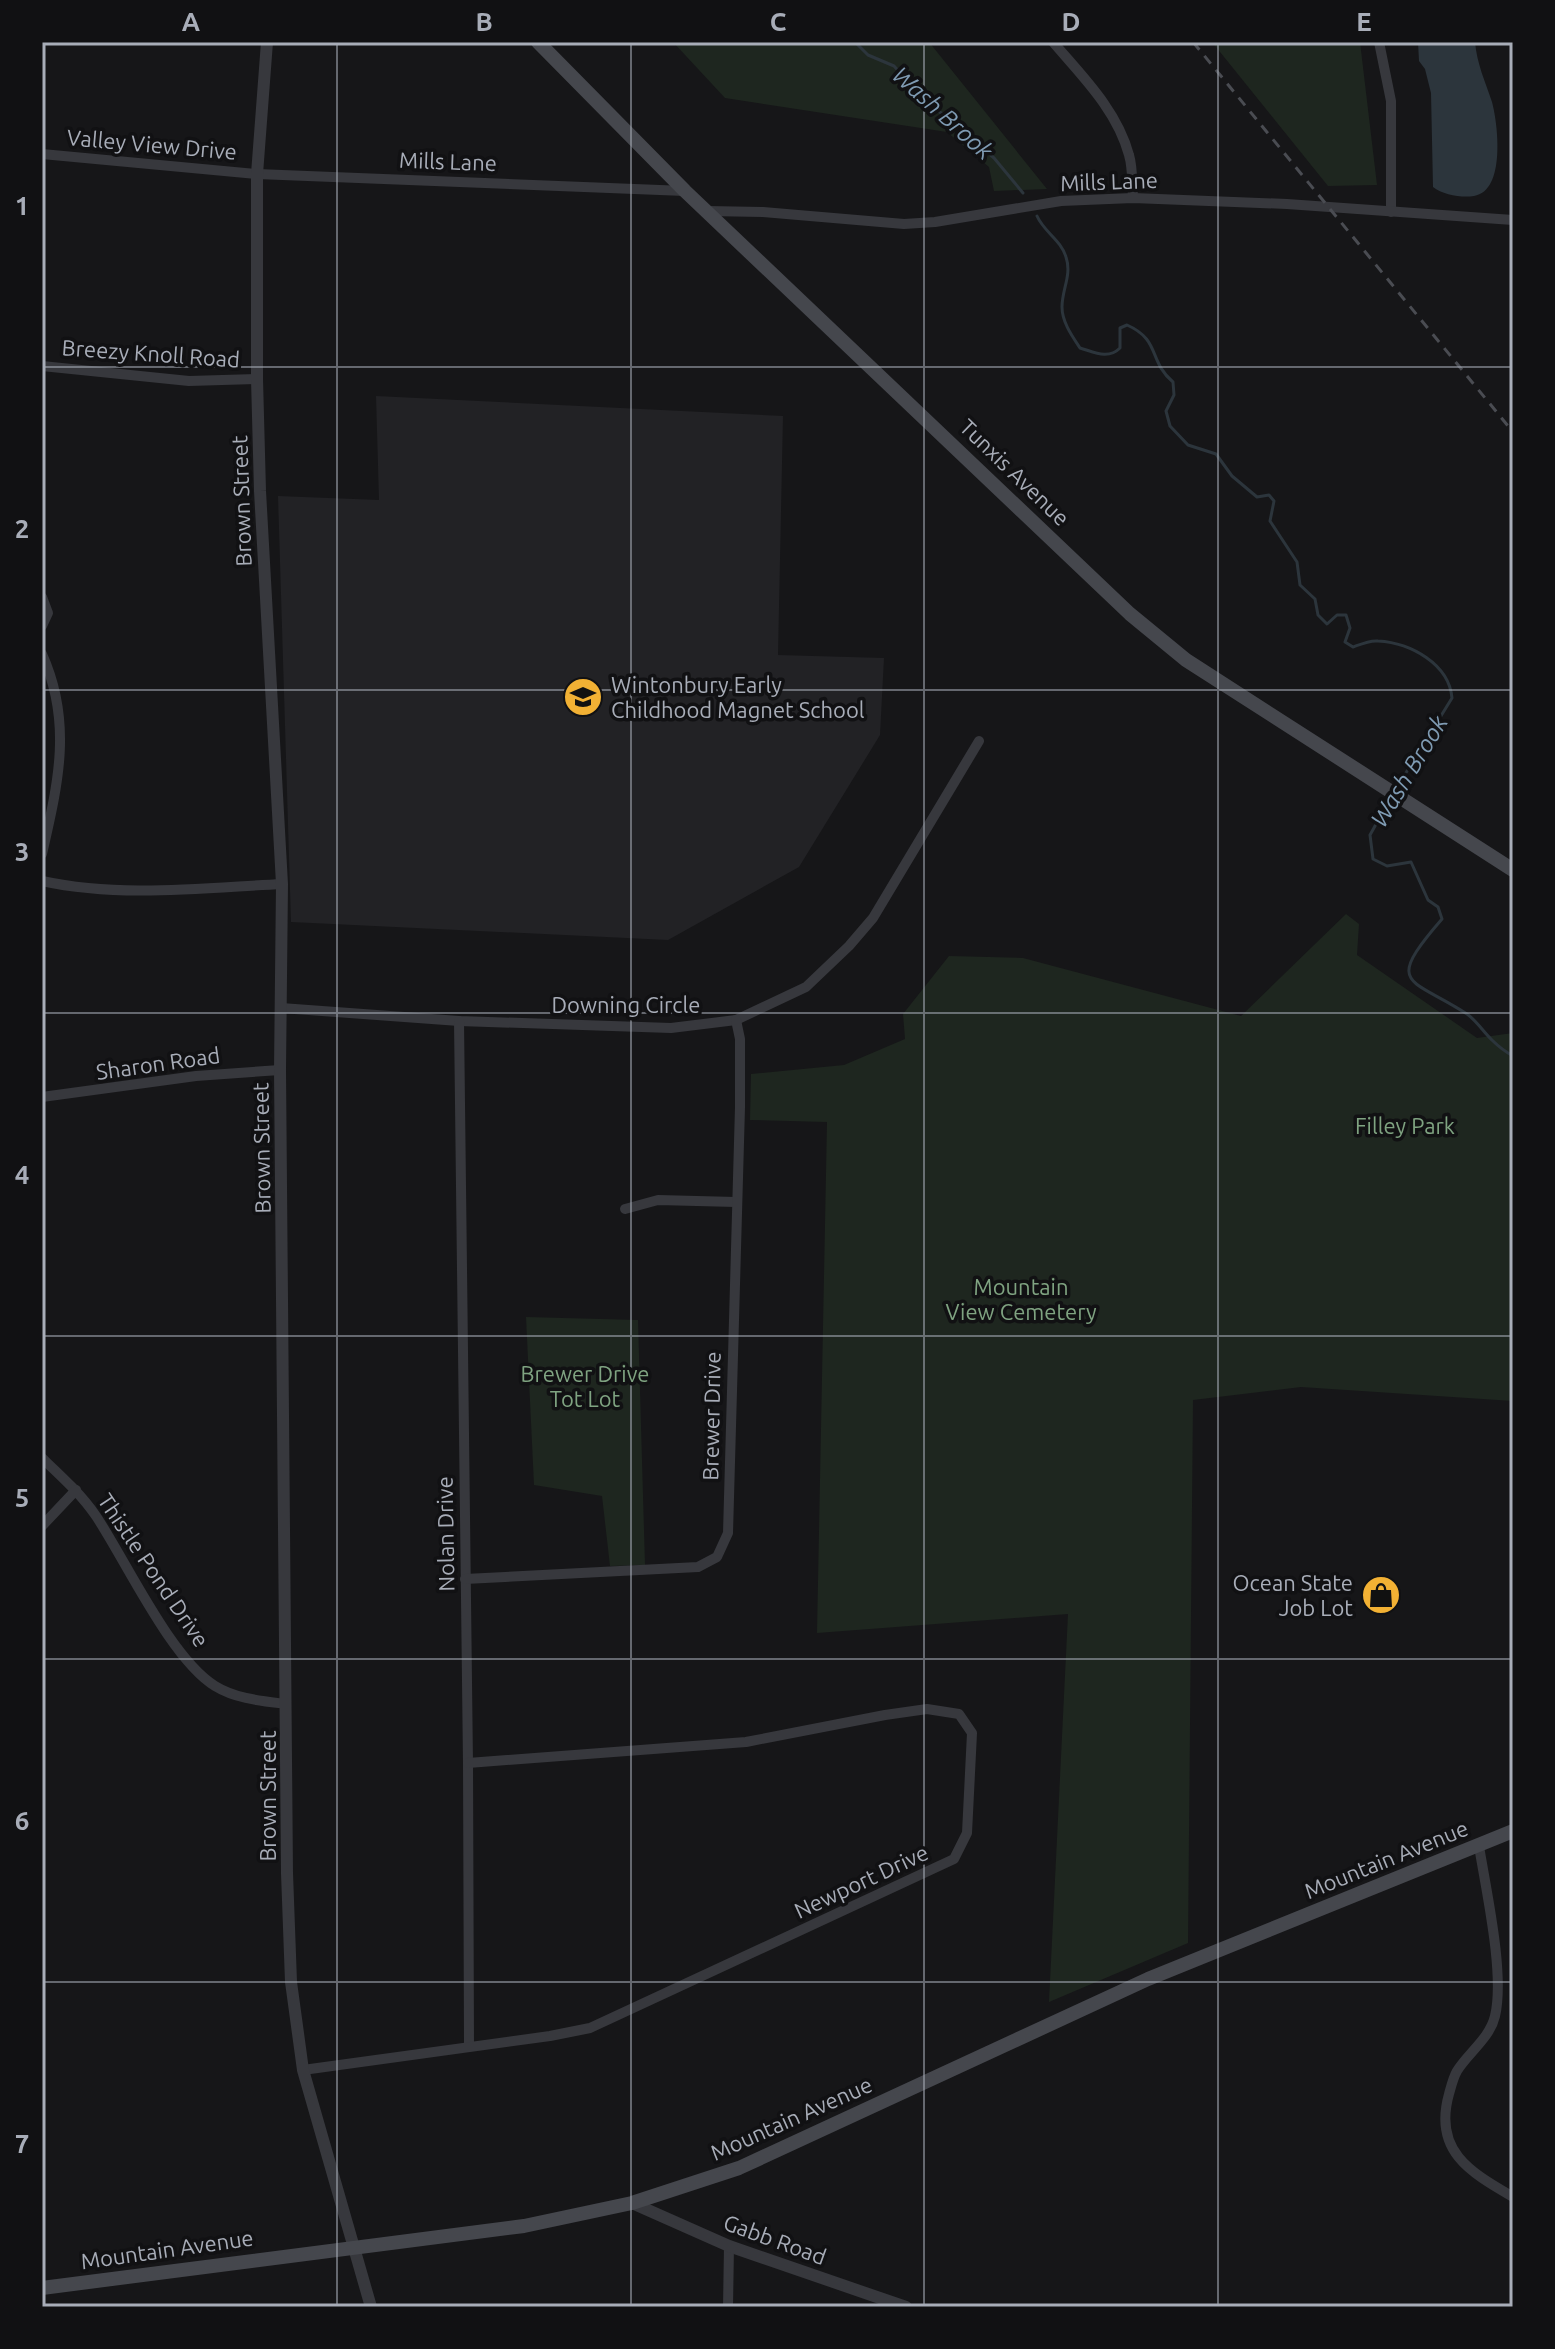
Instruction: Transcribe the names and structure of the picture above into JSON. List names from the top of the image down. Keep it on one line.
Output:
{"streets":{"main road":["Tunxis Avenue","Mountain Avenue"],"street":["Valley View Drive","Mills Lane","Breezy Knoll Road","Brown Street","Downing Circle","Sharon Road","Brewer Drive","Nolan Drive","Thistle Pond Drive","Newport Drive","Gabb Road"]},"crossings":[["Valley View Drive","Mills Lane"],["Valley View Drive","Brown Street"],["Mills Lane","Tunxis Avenue"],["Mills Lane","Brown Street"],["Breezy Knoll Road","Brown Street"],["Brown Street","Downing Circle"],["Brown Street","Sharon Road"],["Brown Street","Thistle Pond Drive"],["Brown Street","Mountain Avenue"],["Brown Street","Newport Drive"],["Downing Circle","Brewer Drive"],["Downing Circle","Nolan Drive"],["Brewer Drive","Nolan Drive"],["Nolan Drive","Newport Drive"],["Mountain Avenue","Gabb Road"]],"water":["Wash Brook"],"parks":["Filley Park","Mountain View Cemetery","Brewer Drive Tot Lot"],"places":{"school or university":["Wintonbury Early Childhood Magnet School"],"shop":["Ocean State Job Lot"]},"grid":{"columns":["A","B","C","D","E"],"rows":["1","2","3","4","5","6","7"]}}
